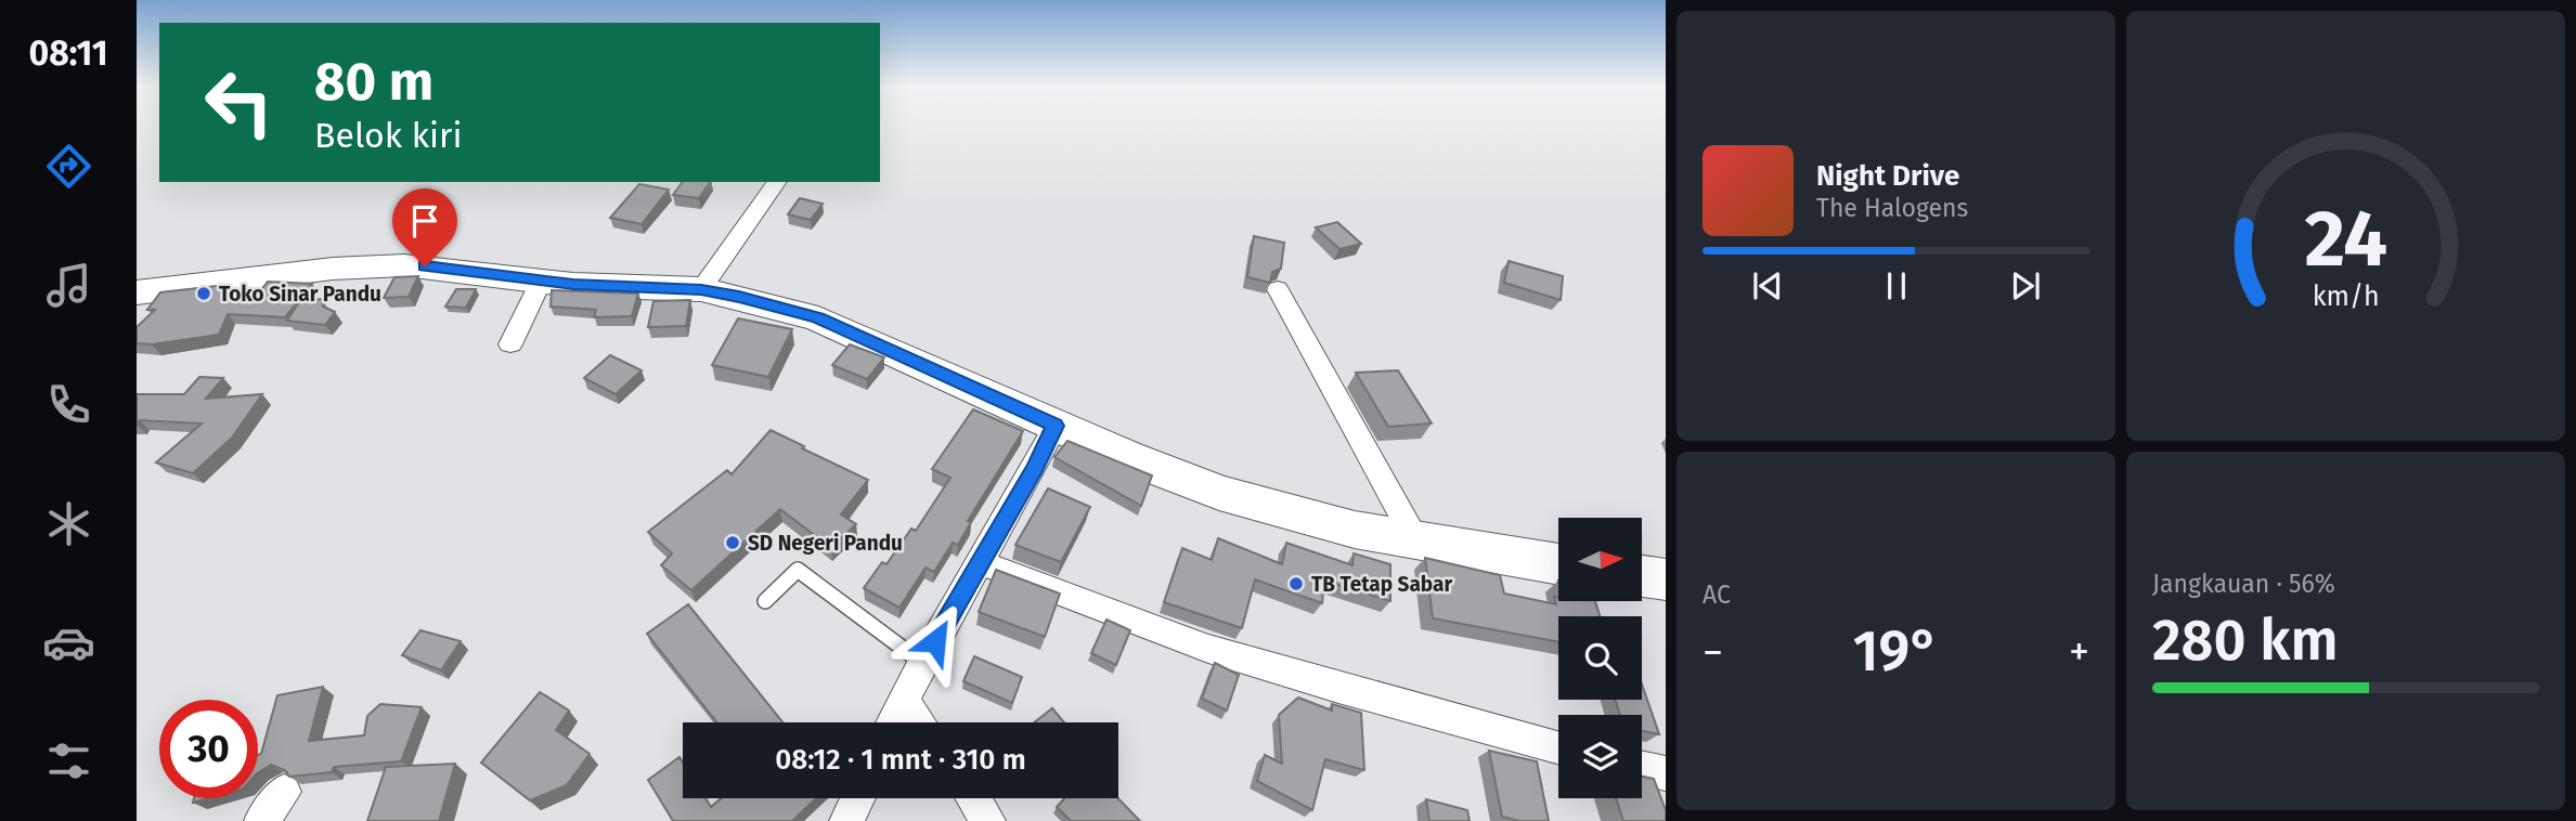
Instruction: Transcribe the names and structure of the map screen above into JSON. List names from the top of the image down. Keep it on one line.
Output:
{"places":["Toko Sinar Pandu","SD Negeri Pandu","TB Tetap Sabar"],"north":"right","page":{"tabs":"08:11","turn":["80 m","Belok kiri"],"song":["Night Drive","The Halogens"],"tile":["AC",["Jangkauan · 56%","280 km"]],"heat":["−","19°","+"],"limit":"30","trip":"08:12 · 1 mnt · 310 m","gauge":["24","km/h"]}}
